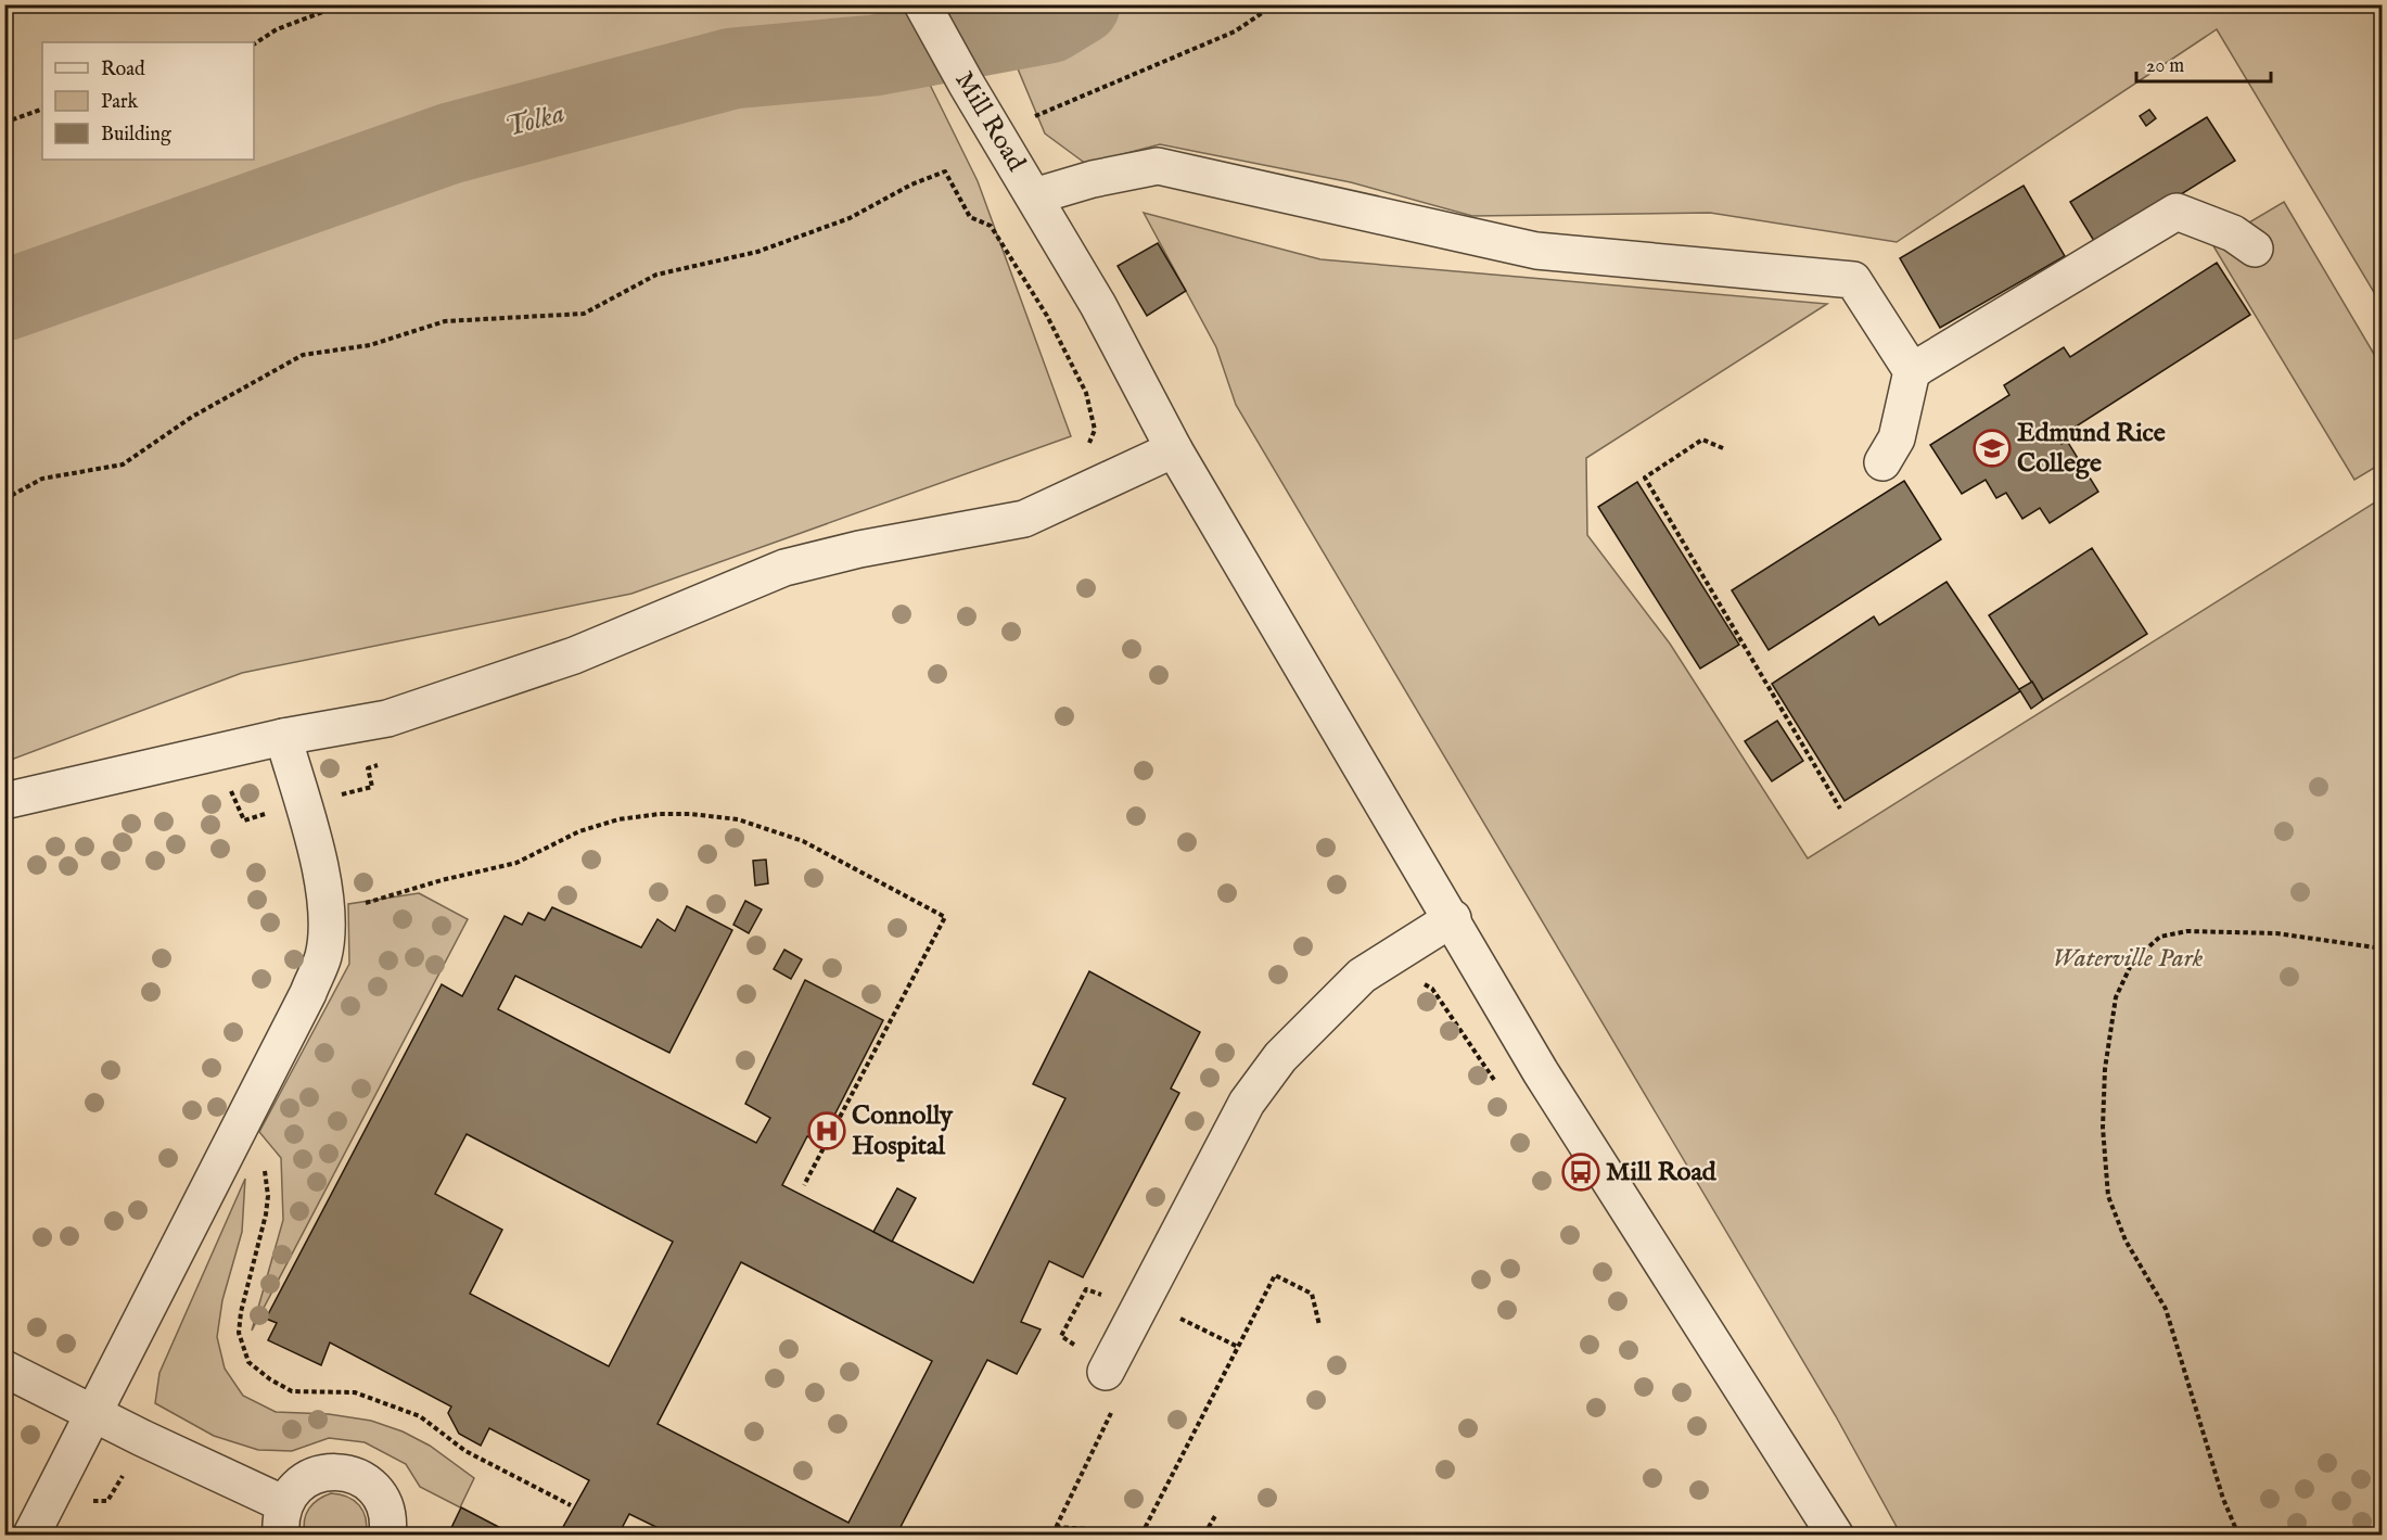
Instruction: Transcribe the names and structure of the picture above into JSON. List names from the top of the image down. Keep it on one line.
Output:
{"streets":{"street":["Mill Road"]},"water":["Tolka"],"parks":["Waterville Park"],"places":{"school or university":["Edmund Rice College"],"hospital":["Connolly Hospital"],"bus stop":["Mill Road"]},"legend":["Road","Park","Building"],"scale_bar":"20 m"}
